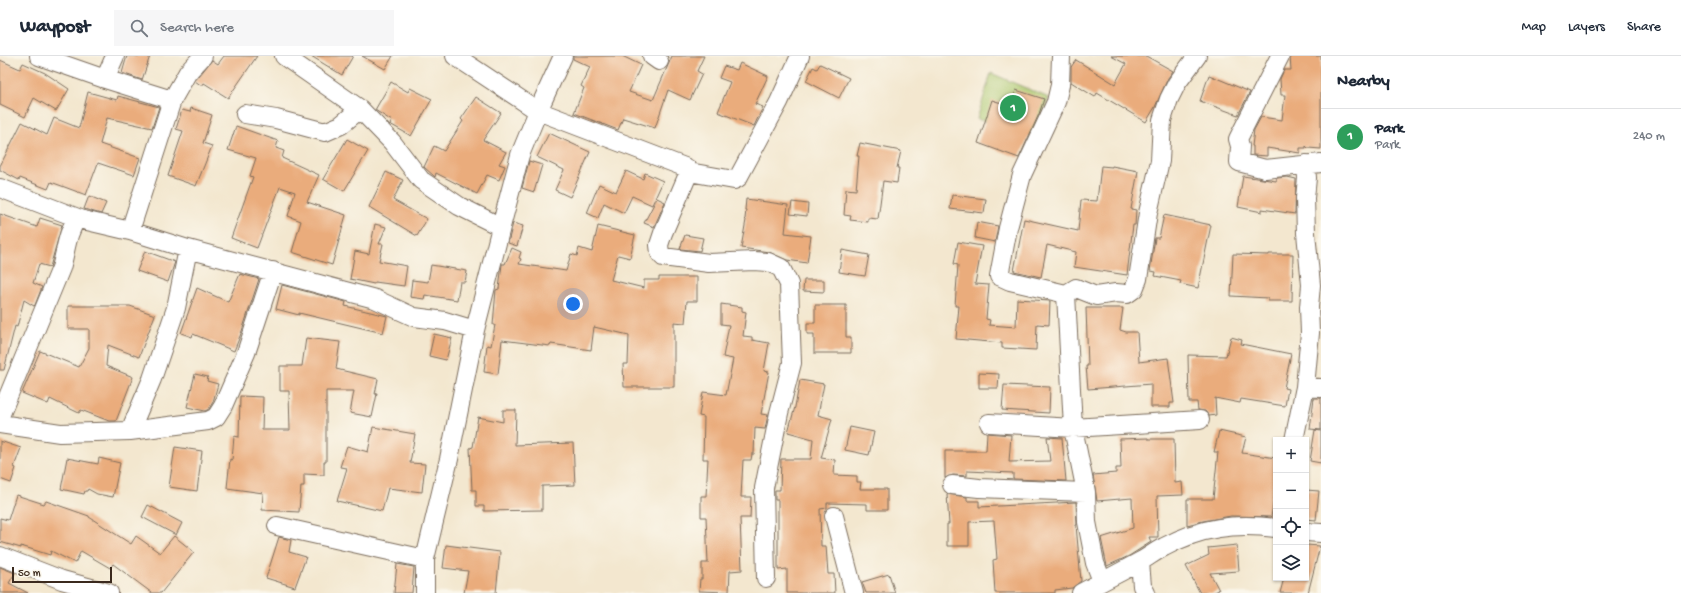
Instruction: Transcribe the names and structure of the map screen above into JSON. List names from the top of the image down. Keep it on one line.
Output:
{"scale_bar":"50 m","page":{"header":"Waypost","search":"Search here","nav":["Map","Layers","Share"],"heading":"Nearby","pins":"1","list":[{"mark":"1","name":"Park","note":"Park","value":"240 m"}],"map_buttons":["+","−"],"scale":"50 m"}}
